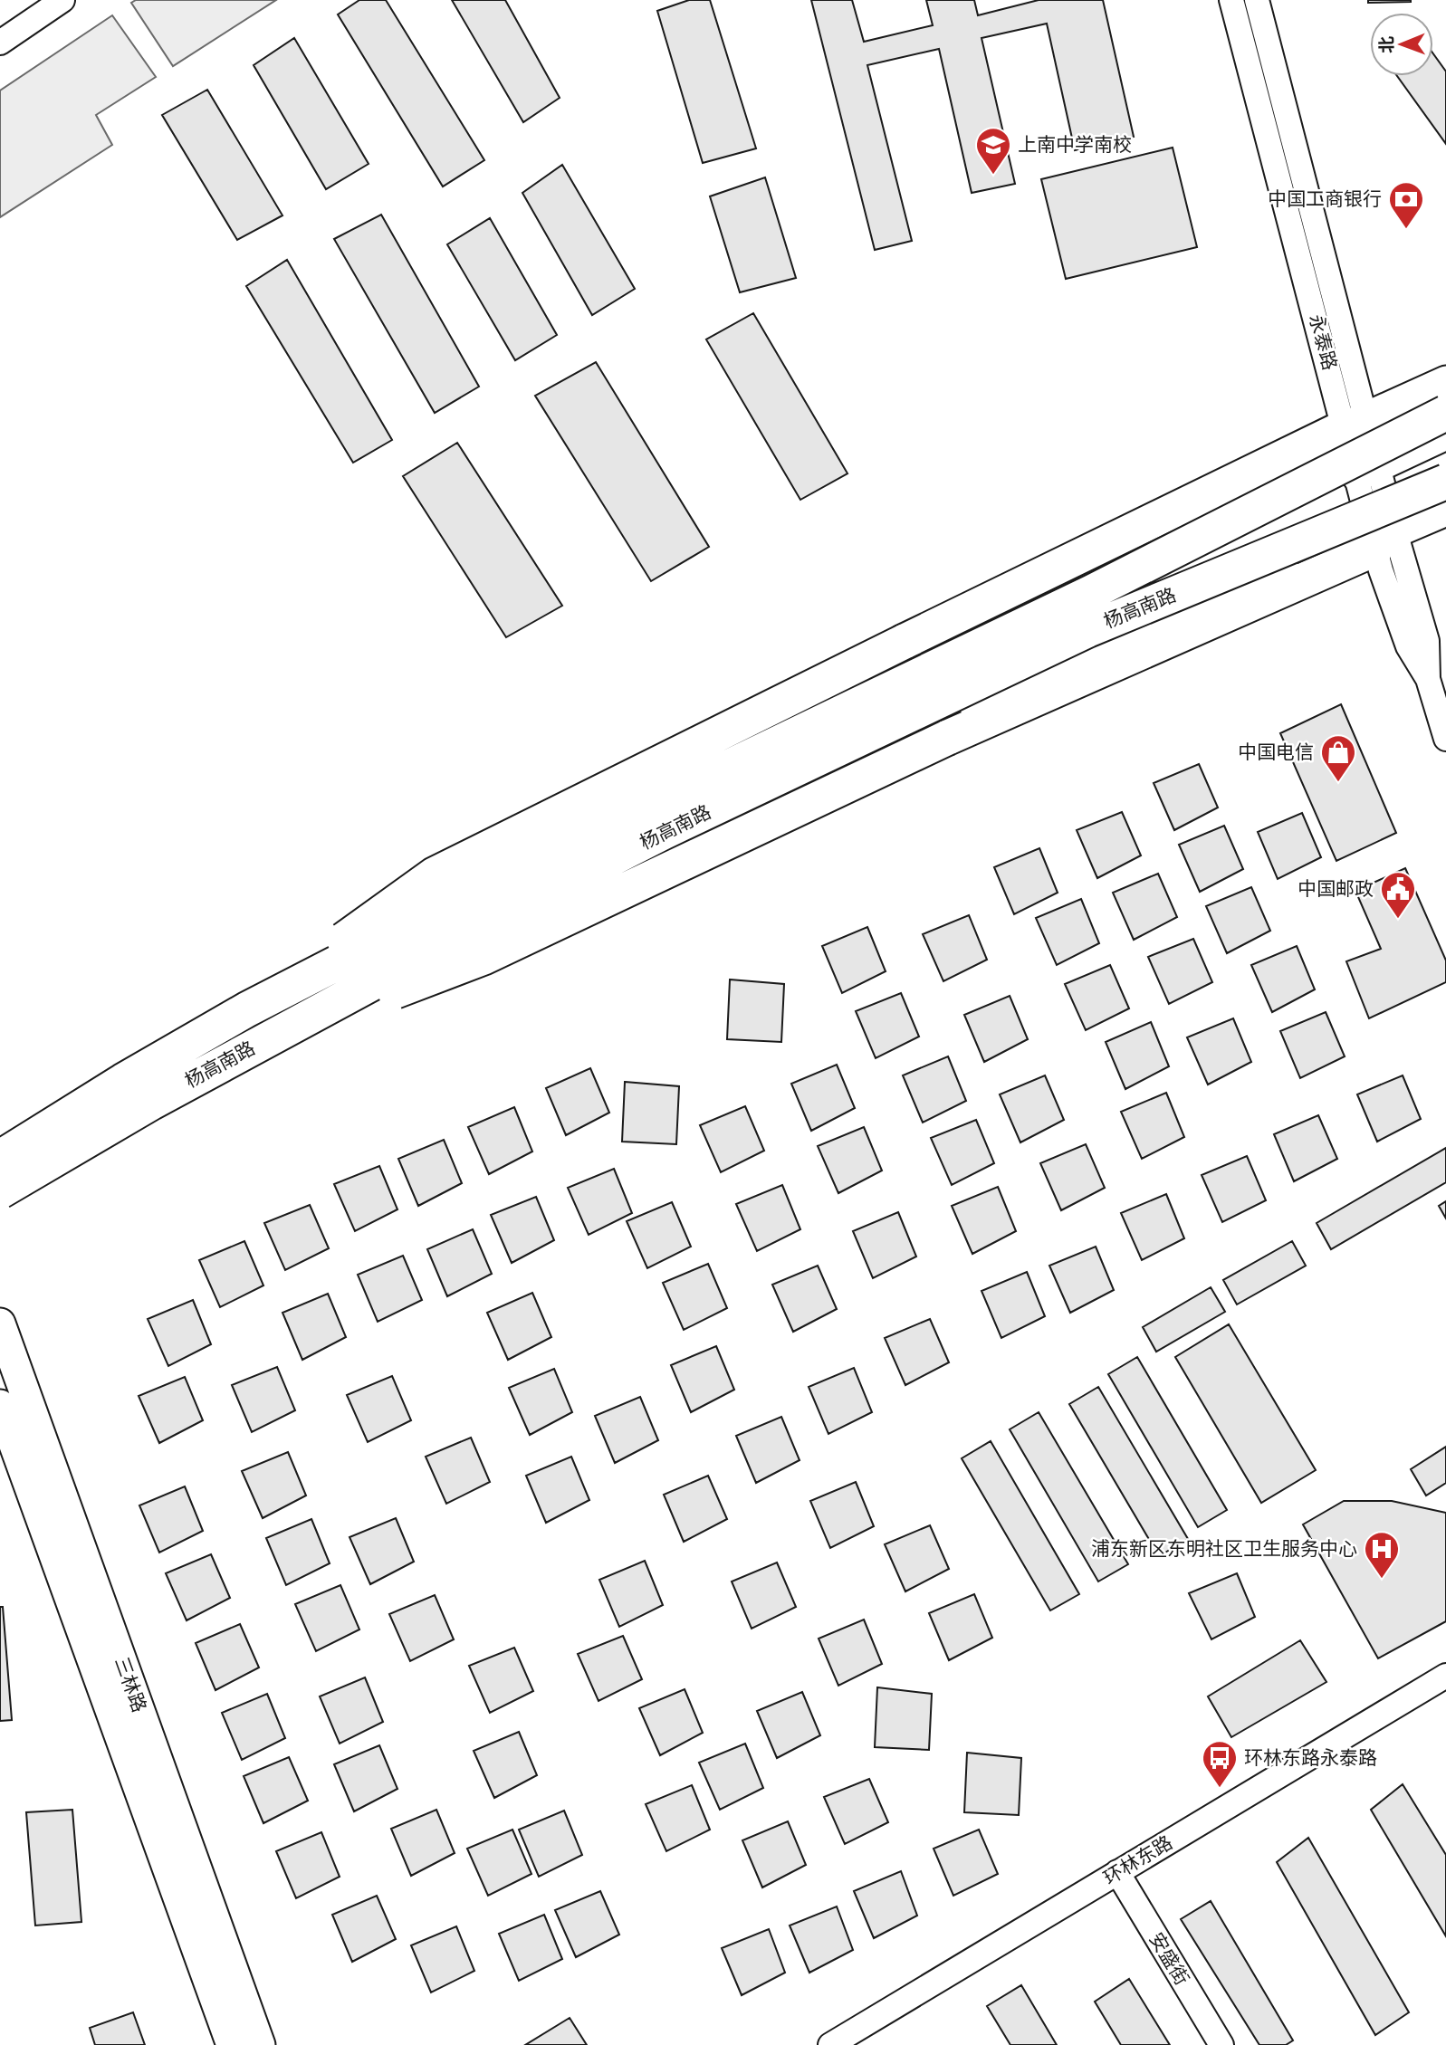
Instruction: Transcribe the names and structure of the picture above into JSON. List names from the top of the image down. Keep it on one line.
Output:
{"streets":{"highway":["杨高南路"],"main road":["三林路"],"street":["永泰路","环林东路","安盛街"]},"crossings":[["永泰路","杨高南路"],["环林东路","安盛街"]],"places":{"school or university":["上南中学南校"],"bank":["中国工商银行"],"shop":["中国电信"],"public building":["中国邮政"],"hospital":["浦东新区东明社区卫生服务中心"],"bus stop":["环林东路永泰路"]},"north":"left"}
